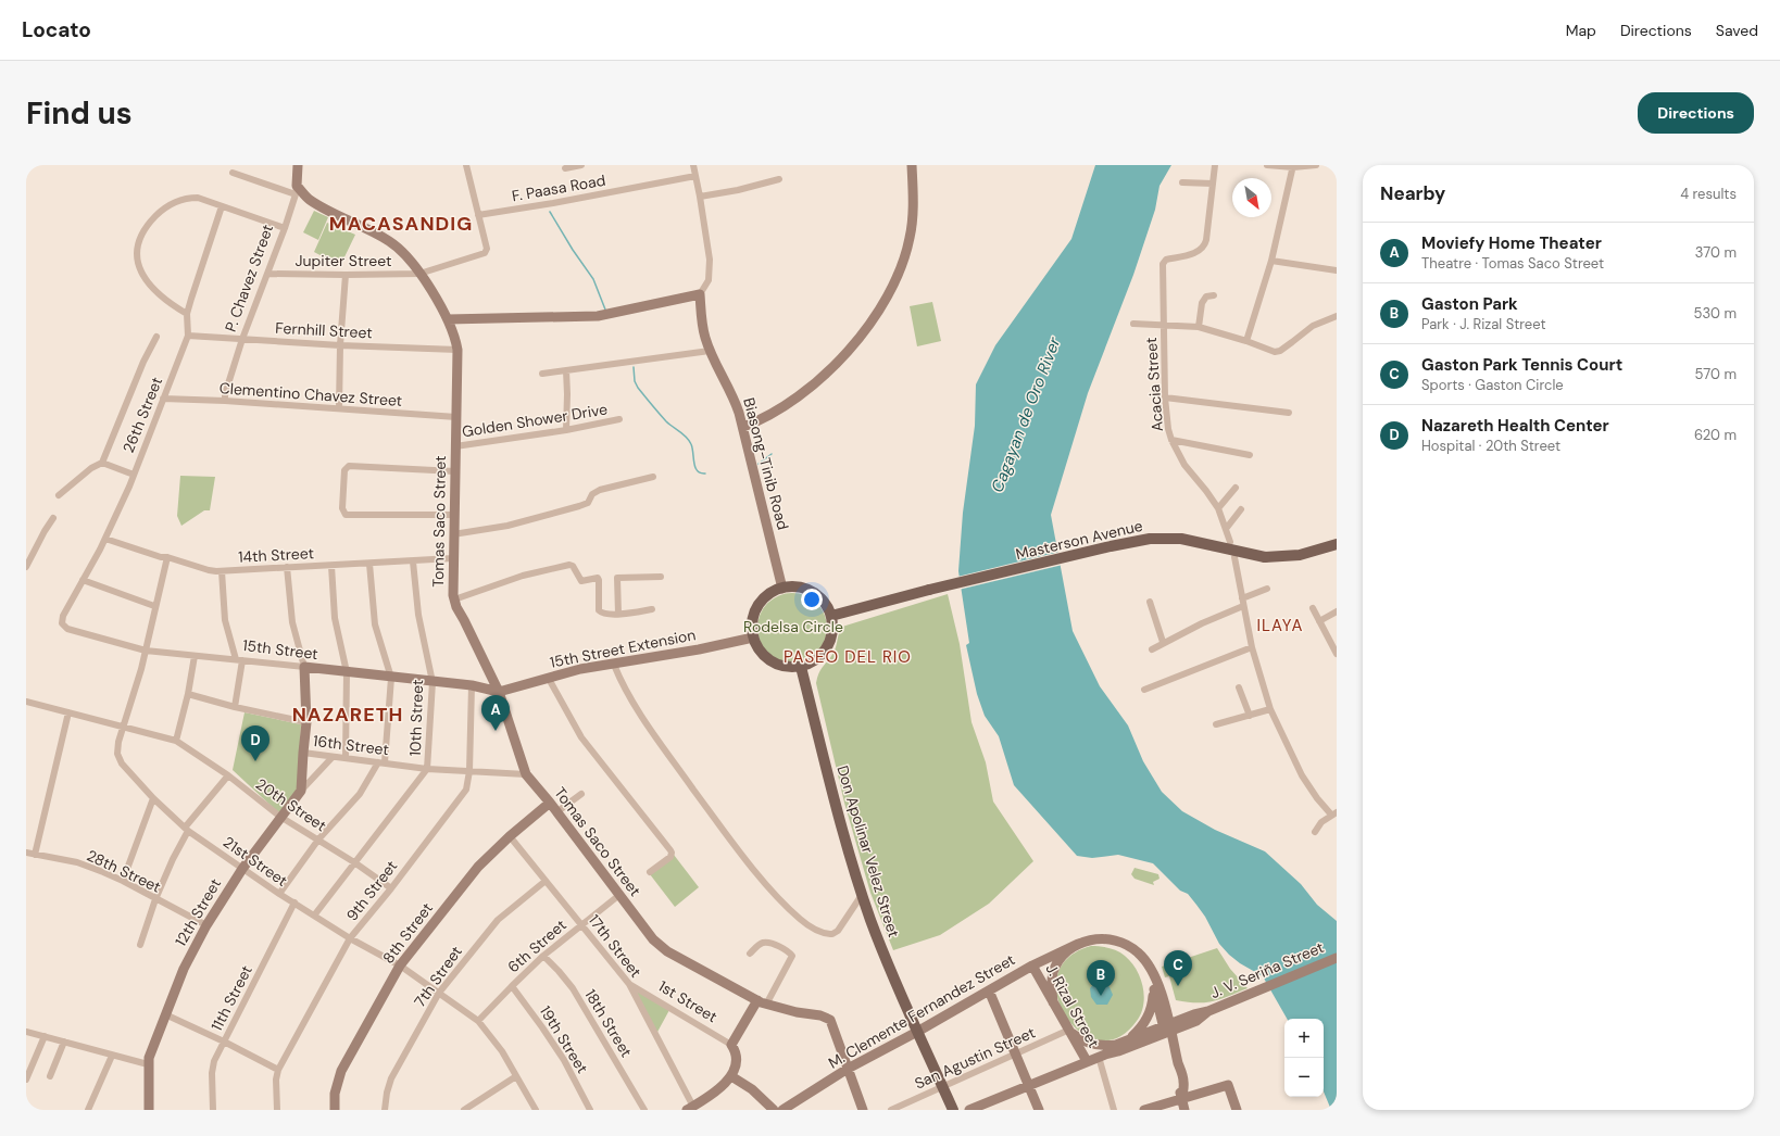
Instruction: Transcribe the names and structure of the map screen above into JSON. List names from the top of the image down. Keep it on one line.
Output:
{"streets":{"main road":["Masterson Avenue","Don Apolinar Velez Street"],"street":["F. Paasa Road","Jupiter Street","P. Chavez Street","Fernhill Street","Acacia Street","Clementino Chavez Street","26th Street","Golden Shower Drive","Biasong-Tinib Road","Tomas Saco Street","14th Street","15th Street Extension","15th Street","10th Street","16th Street","20th Street","21st Street","28th Street","9th Street","12th Street","8th Street","6th Street","17th Street","J. V. Seriña Street","7th Street","11th Street","1st Street","J. Rizal Street","M. Clemente Fernandez Street","18th Street","19th Street","San Agustin Street"]},"crossings":[["F. Paasa Road","Jupiter Street"],["Jupiter Street","P. Chavez Street"],["Jupiter Street","Tomas Saco Street"],["P. Chavez Street","Fernhill Street"],["P. Chavez Street","Clementino Chavez Street"],["P. Chavez Street","Tomas Saco Street"],["Fernhill Street","26th Street"],["Fernhill Street","Tomas Saco Street"],["Clementino Chavez Street","26th Street"],["Clementino Chavez Street","Tomas Saco Street"],["26th Street","14th Street"],["26th Street","15th Street"],["Golden Shower Drive","Tomas Saco Street"],["Biasong-Tinib Road","Masterson Avenue"],["Biasong-Tinib Road","15th Street Extension"],["Biasong-Tinib Road","Don Apolinar Velez Street"],["Tomas Saco Street","14th Street"],["Tomas Saco Street","15th Street Extension"],["Tomas Saco Street","15th Street"],["Tomas Saco Street","16th Street"],["Tomas Saco Street","8th Street"],["Tomas Saco Street","6th Street"],["Tomas Saco Street","M. Clemente Fernandez Street"],["Masterson Avenue","15th Street Extension"],["Masterson Avenue","Don Apolinar Velez Street"],["14th Street","10th Street"],["14th Street","21st Street"],["15th Street Extension","15th Street"],["15th Street Extension","Don Apolinar Velez Street"],["15th Street","10th Street"],["15th Street","21st Street"],["15th Street","9th Street"],["10th Street","16th Street"],["10th Street","20th Street"],["10th Street","21st Street"],["16th Street","9th Street"],["16th Street","12th Street"],["20th Street","21st Street"],["20th Street","9th Street"],["20th Street","12th Street"],["Don Apolinar Velez Street","M. Clemente Fernandez Street"],["Don Apolinar Velez Street","San Agustin Street"],["21st Street","9th Street"],["21st Street","12th Street"],["21st Street","8th Street"],["21st Street","6th Street"],["21st Street","7th Street"],["21st Street","11th Street"],["28th Street","12th Street"],["8th Street","17th Street"],["6th Street","17th Street"],["6th Street","18th Street"],["6th Street","19th Street"],["17th Street","7th Street"],["17th Street","1st Street"],["J. Rizal Street","M. Clemente Fernandez Street"],["J. Rizal Street","San Agustin Street"],["M. Clemente Fernandez Street","San Agustin Street"]],"districts":["MACASANDIG","ILAYA","PASEO DEL RIO","NAZARETH"],"water":["Cagayan de Oro River"],"parks":["Rodelsa Circle"],"north":"bottom right","page":{"header":"Locato","nav":["Map","Directions","Saved"],"buttons":"Directions","title":"Find us","heading":["Nearby","4 results"],"list":[{"mark":"A","name":"Moviefy Home Theater","note":"Theatre · Tomas Saco Street","value":"370 m"},{"mark":"B","name":"Gaston Park","note":"Park · J. Rizal Street","value":"530 m"},{"mark":"C","name":"Gaston Park Tennis Court","note":"Sports · Gaston Circle","value":"570 m"},{"mark":"D","name":"Nazareth Health Center","note":"Hospital · 20th Street","value":"620 m"}],"pins":["A","D","C","B"],"map_buttons":["+","−"]}}
